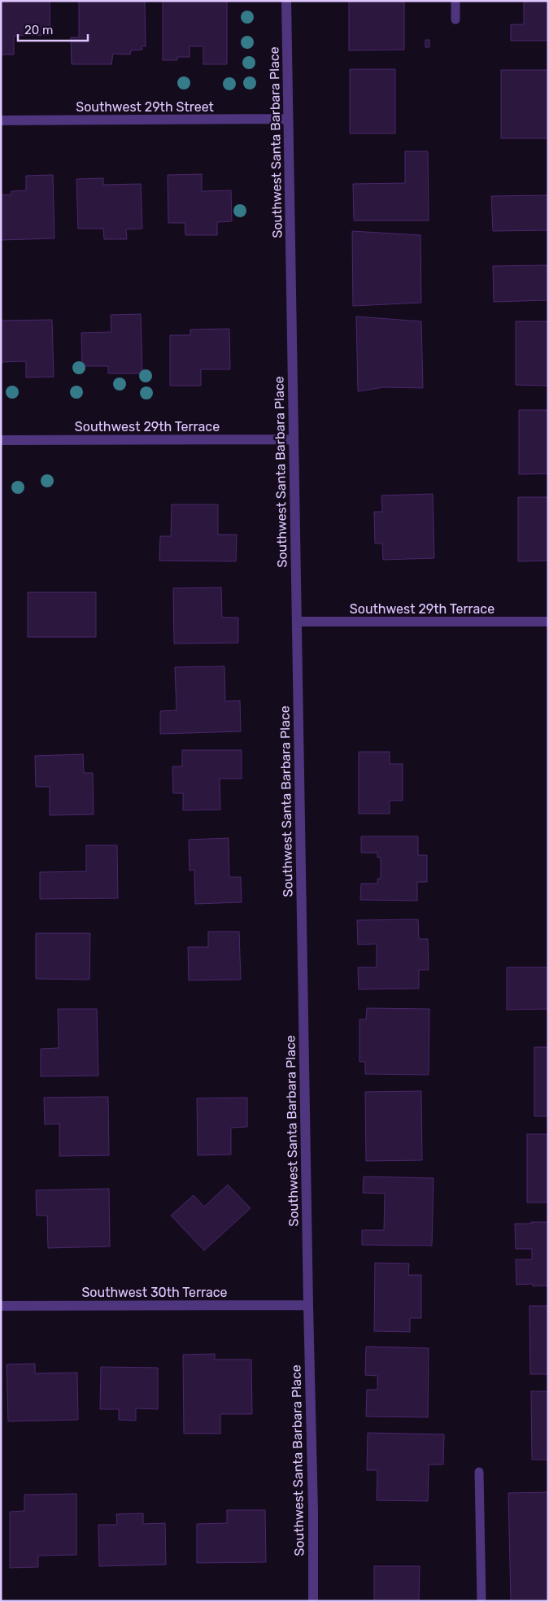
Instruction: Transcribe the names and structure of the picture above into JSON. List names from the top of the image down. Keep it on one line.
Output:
{"streets":{"street":["Southwest 29th Street","Southwest Santa Barbara Place","Southwest 29th Terrace","Southwest 30th Terrace"]},"crossings":[["Southwest 29th Street","Southwest Santa Barbara Place"],["Southwest Santa Barbara Place","Southwest 29th Terrace"],["Southwest Santa Barbara Place","Southwest 30th Terrace"]],"scale_bar":"20 m"}
